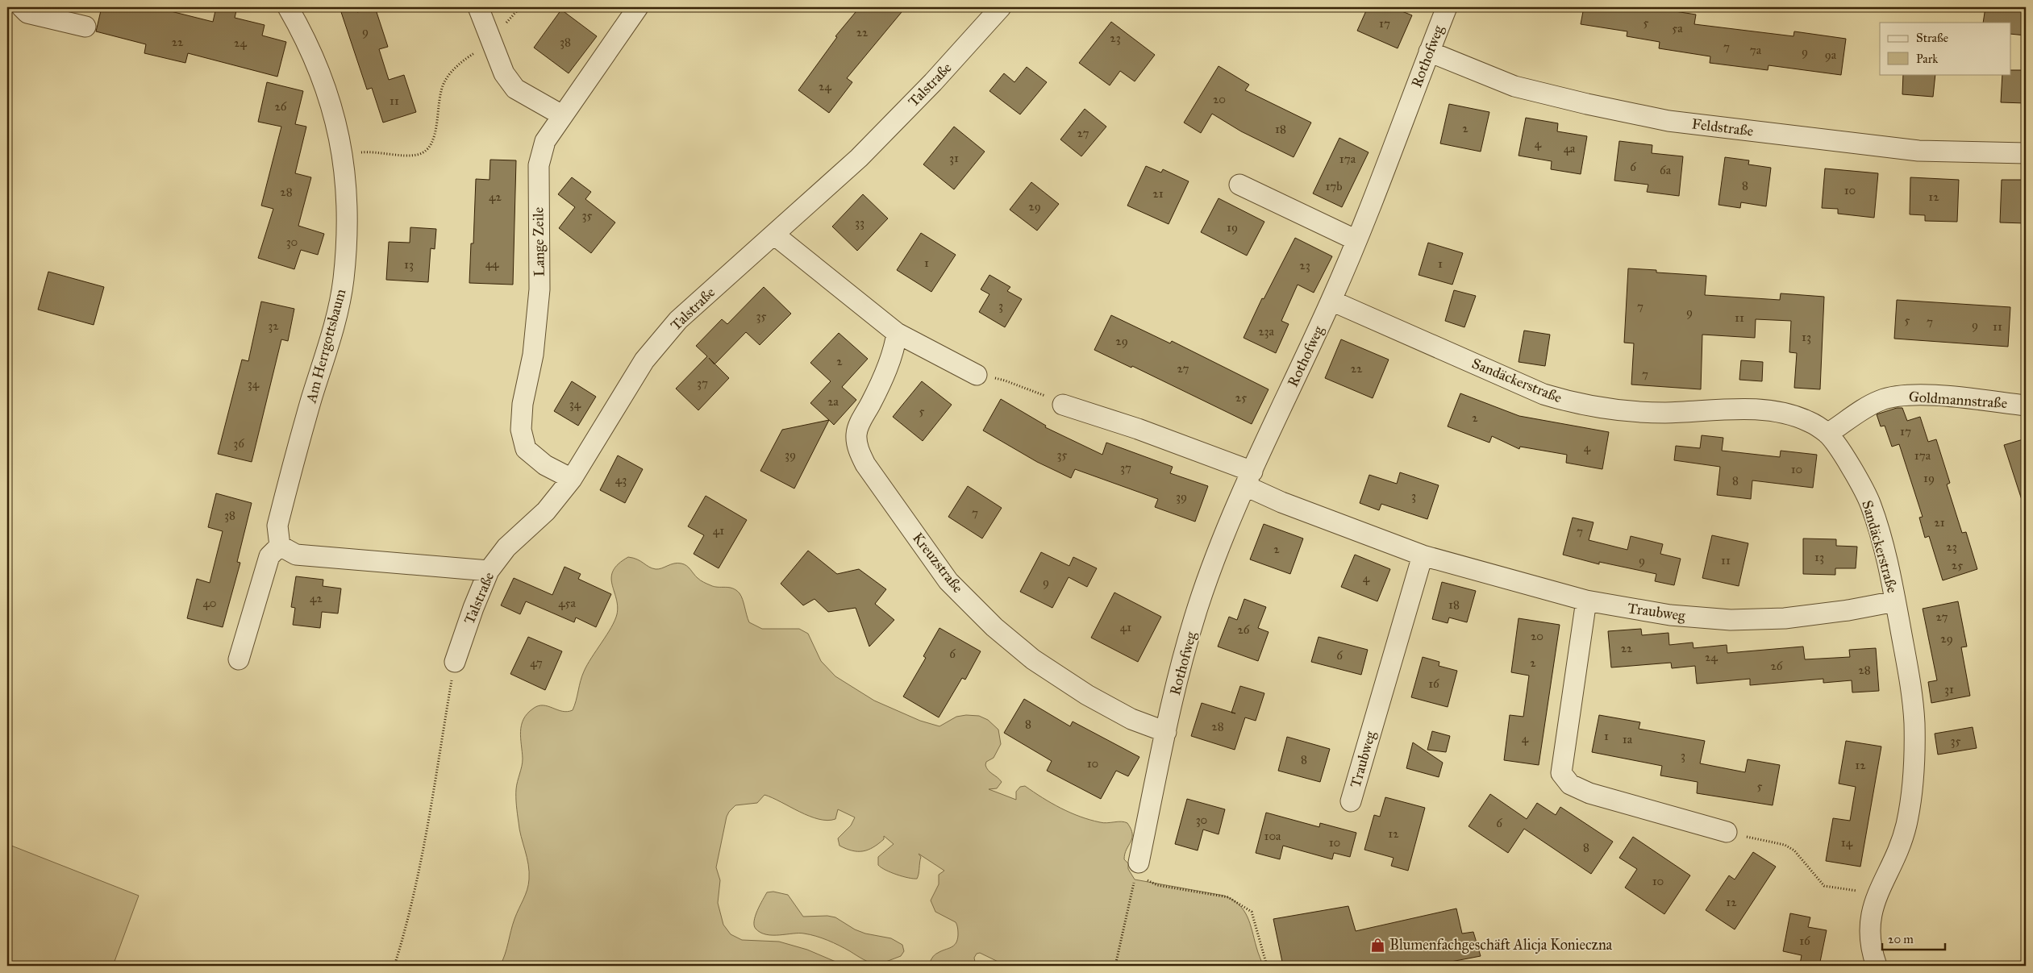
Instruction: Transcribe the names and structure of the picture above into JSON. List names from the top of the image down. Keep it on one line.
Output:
{"streets":{"street":["Rothofweg","Talstraße","Feldstraße","Lange Zeile","Am Herrgottsbaum","Sandäckerstraße","Goldmannstraße","Kreuzstraße","Traubweg"]},"crossings":[["Rothofweg","Feldstraße"],["Rothofweg","Sandäckerstraße"],["Rothofweg","Kreuzstraße"],["Rothofweg","Traubweg"],["Talstraße","Lange Zeile"],["Sandäckerstraße","Goldmannstraße"],["Sandäckerstraße","Traubweg"]],"places":{"shop":["Blumenfachgeschäft Alicja Konieczna"]},"house_numbers":["5","17","5a","9","22","23","22","38","24","7","7a","9","9a","24","20","11","26","2","18","27","4","4a","31","17a","6","6a","8","17b","10","28","21","42","12","29","35","33","19","30","1","44","1","13","23","3","7","9","35","11","5","7","9","32","11","23a","13","29","2","27","22","7","37","34","25","2a","34","5","2","17","36","4","39","35","17a","37","10","19","43","8","3","39","7","38","21","41","7","23","2","13","9","11","25","4","9","42","40","45a","18","27","41","26","20","29","22","6","6","24","47","2","26","28","16","31","8","28","1","4","1a","35","3","8","10","12","5","30","6","12","10a","10","14","8","10","12","16"],"legend":["Straße","Park"],"scale_bar":"20 m"}
